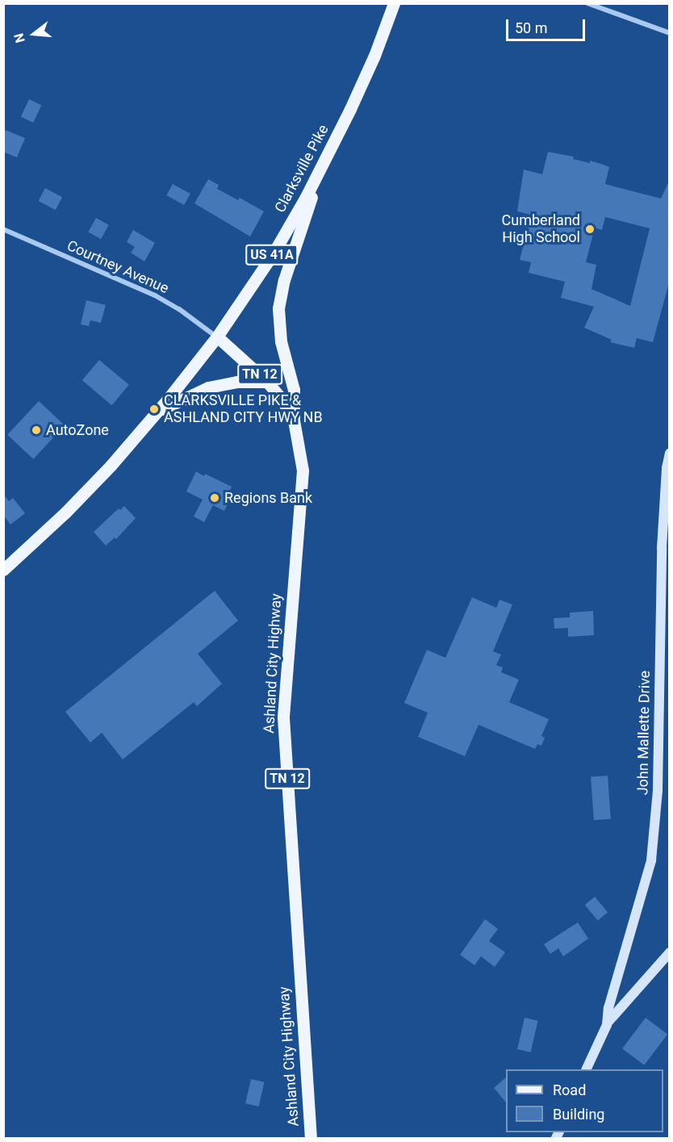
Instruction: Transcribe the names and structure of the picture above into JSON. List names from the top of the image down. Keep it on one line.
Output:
{"streets":{"main road":["Clarksville Pike","US 41A","TN 12","Ashland City Highway"],"street":["Courtney Avenue","John Mallette Drive"]},"crossings":[["Clarksville Pike","US 41A"],["Clarksville Pike","Courtney Avenue"],["Clarksville Pike","Ashland City Highway"],["US 41A","Courtney Avenue"],["US 41A","Ashland City Highway"],["Courtney Avenue","Ashland City Highway"]],"places":["Cumberland High School","CLARKSVILLE PIKE & ASHLAND CITY HWY NB","AutoZone","Regions Bank"],"legend":["Road","Building"],"scale_bar":"50 m","north":"left"}
